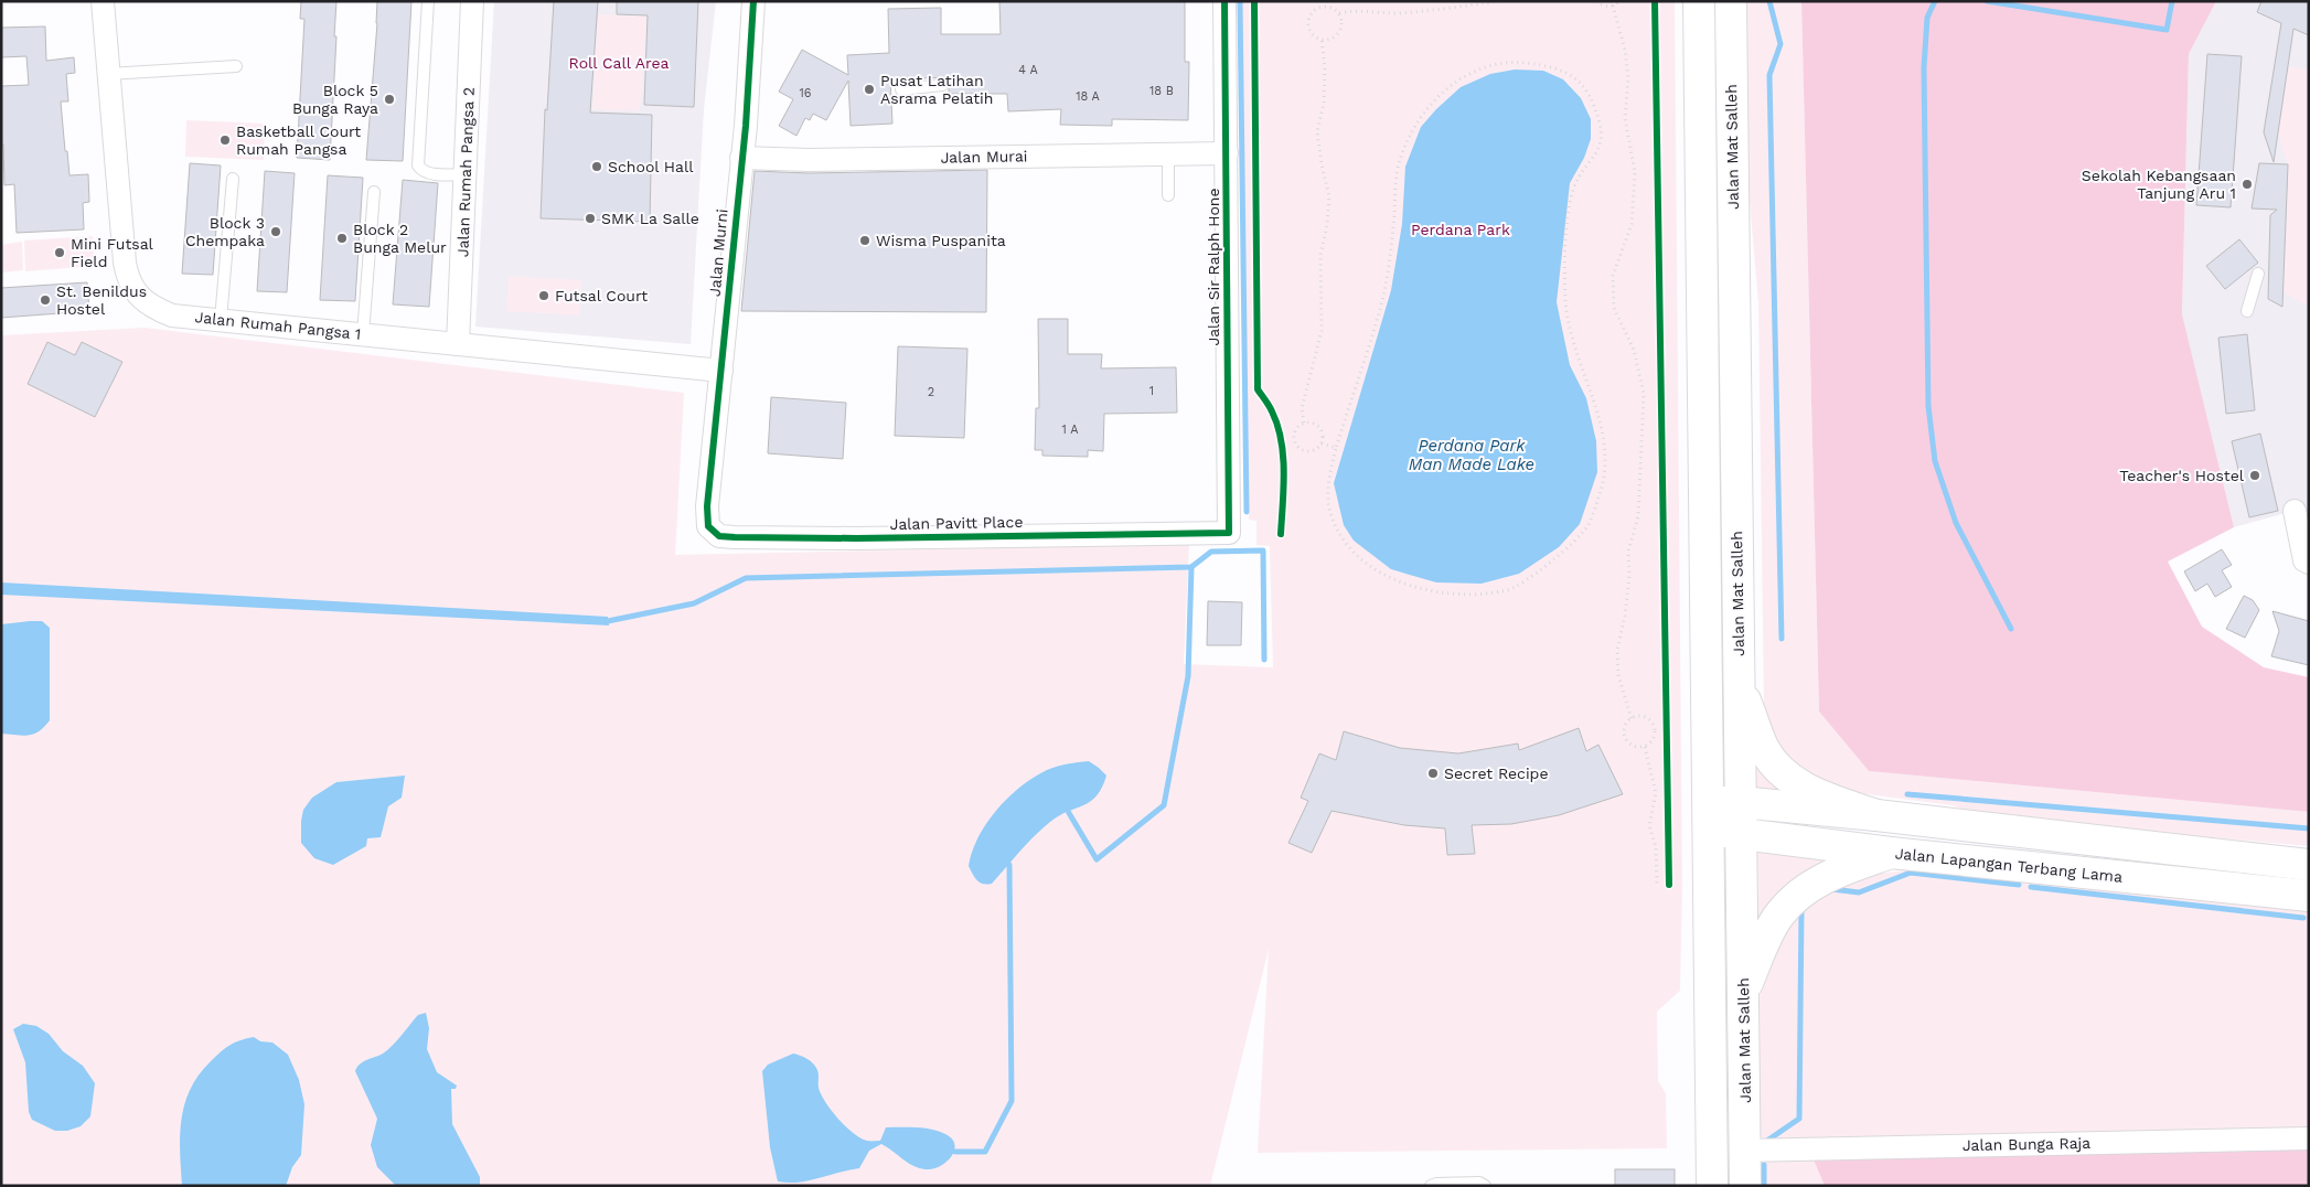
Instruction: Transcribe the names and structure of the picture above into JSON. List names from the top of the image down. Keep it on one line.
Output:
{"streets":{"main road":["Jalan Mat Salleh","Jalan Lapangan Terbang Lama"],"street":["Jalan Murai","Jalan Rumah Pangsa 2","Jalan Murni","Jalan Sir Ralph Hone","Jalan Rumah Pangsa 1","Jalan Pavitt Place","Jalan Bunga Raja"]},"crossings":[["Jalan Mat Salleh","Jalan Lapangan Terbang Lama"],["Jalan Mat Salleh","Jalan Bunga Raja"],["Jalan Murai","Jalan Murni"],["Jalan Murai","Jalan Sir Ralph Hone"],["Jalan Rumah Pangsa 2","Jalan Rumah Pangsa 1"],["Jalan Murni","Jalan Rumah Pangsa 1"],["Jalan Murni","Jalan Pavitt Place"],["Jalan Sir Ralph Hone","Jalan Pavitt Place"]],"water":["Perdana Park Man Made Lake"],"parks":["Roll Call Area","Perdana Park"],"places":["Pusat Latihan Asrama Pelatih","Block 5 Bunga Raya","Basketball Court Rumah Pangsa","School Hall","Sekolah Kebangsaan Tanjung Aru 1","SMK La Salle","Block 3 Chempaka","Block 2 Bunga Melur","Wisma Puspanita","Mini Futsal Field","Futsal Court","St. Benildus Hostel","Teacher's Hostel","Secret Recipe"],"house_numbers":["4 A","18 B","16","18 A","1","2","1 A"]}
